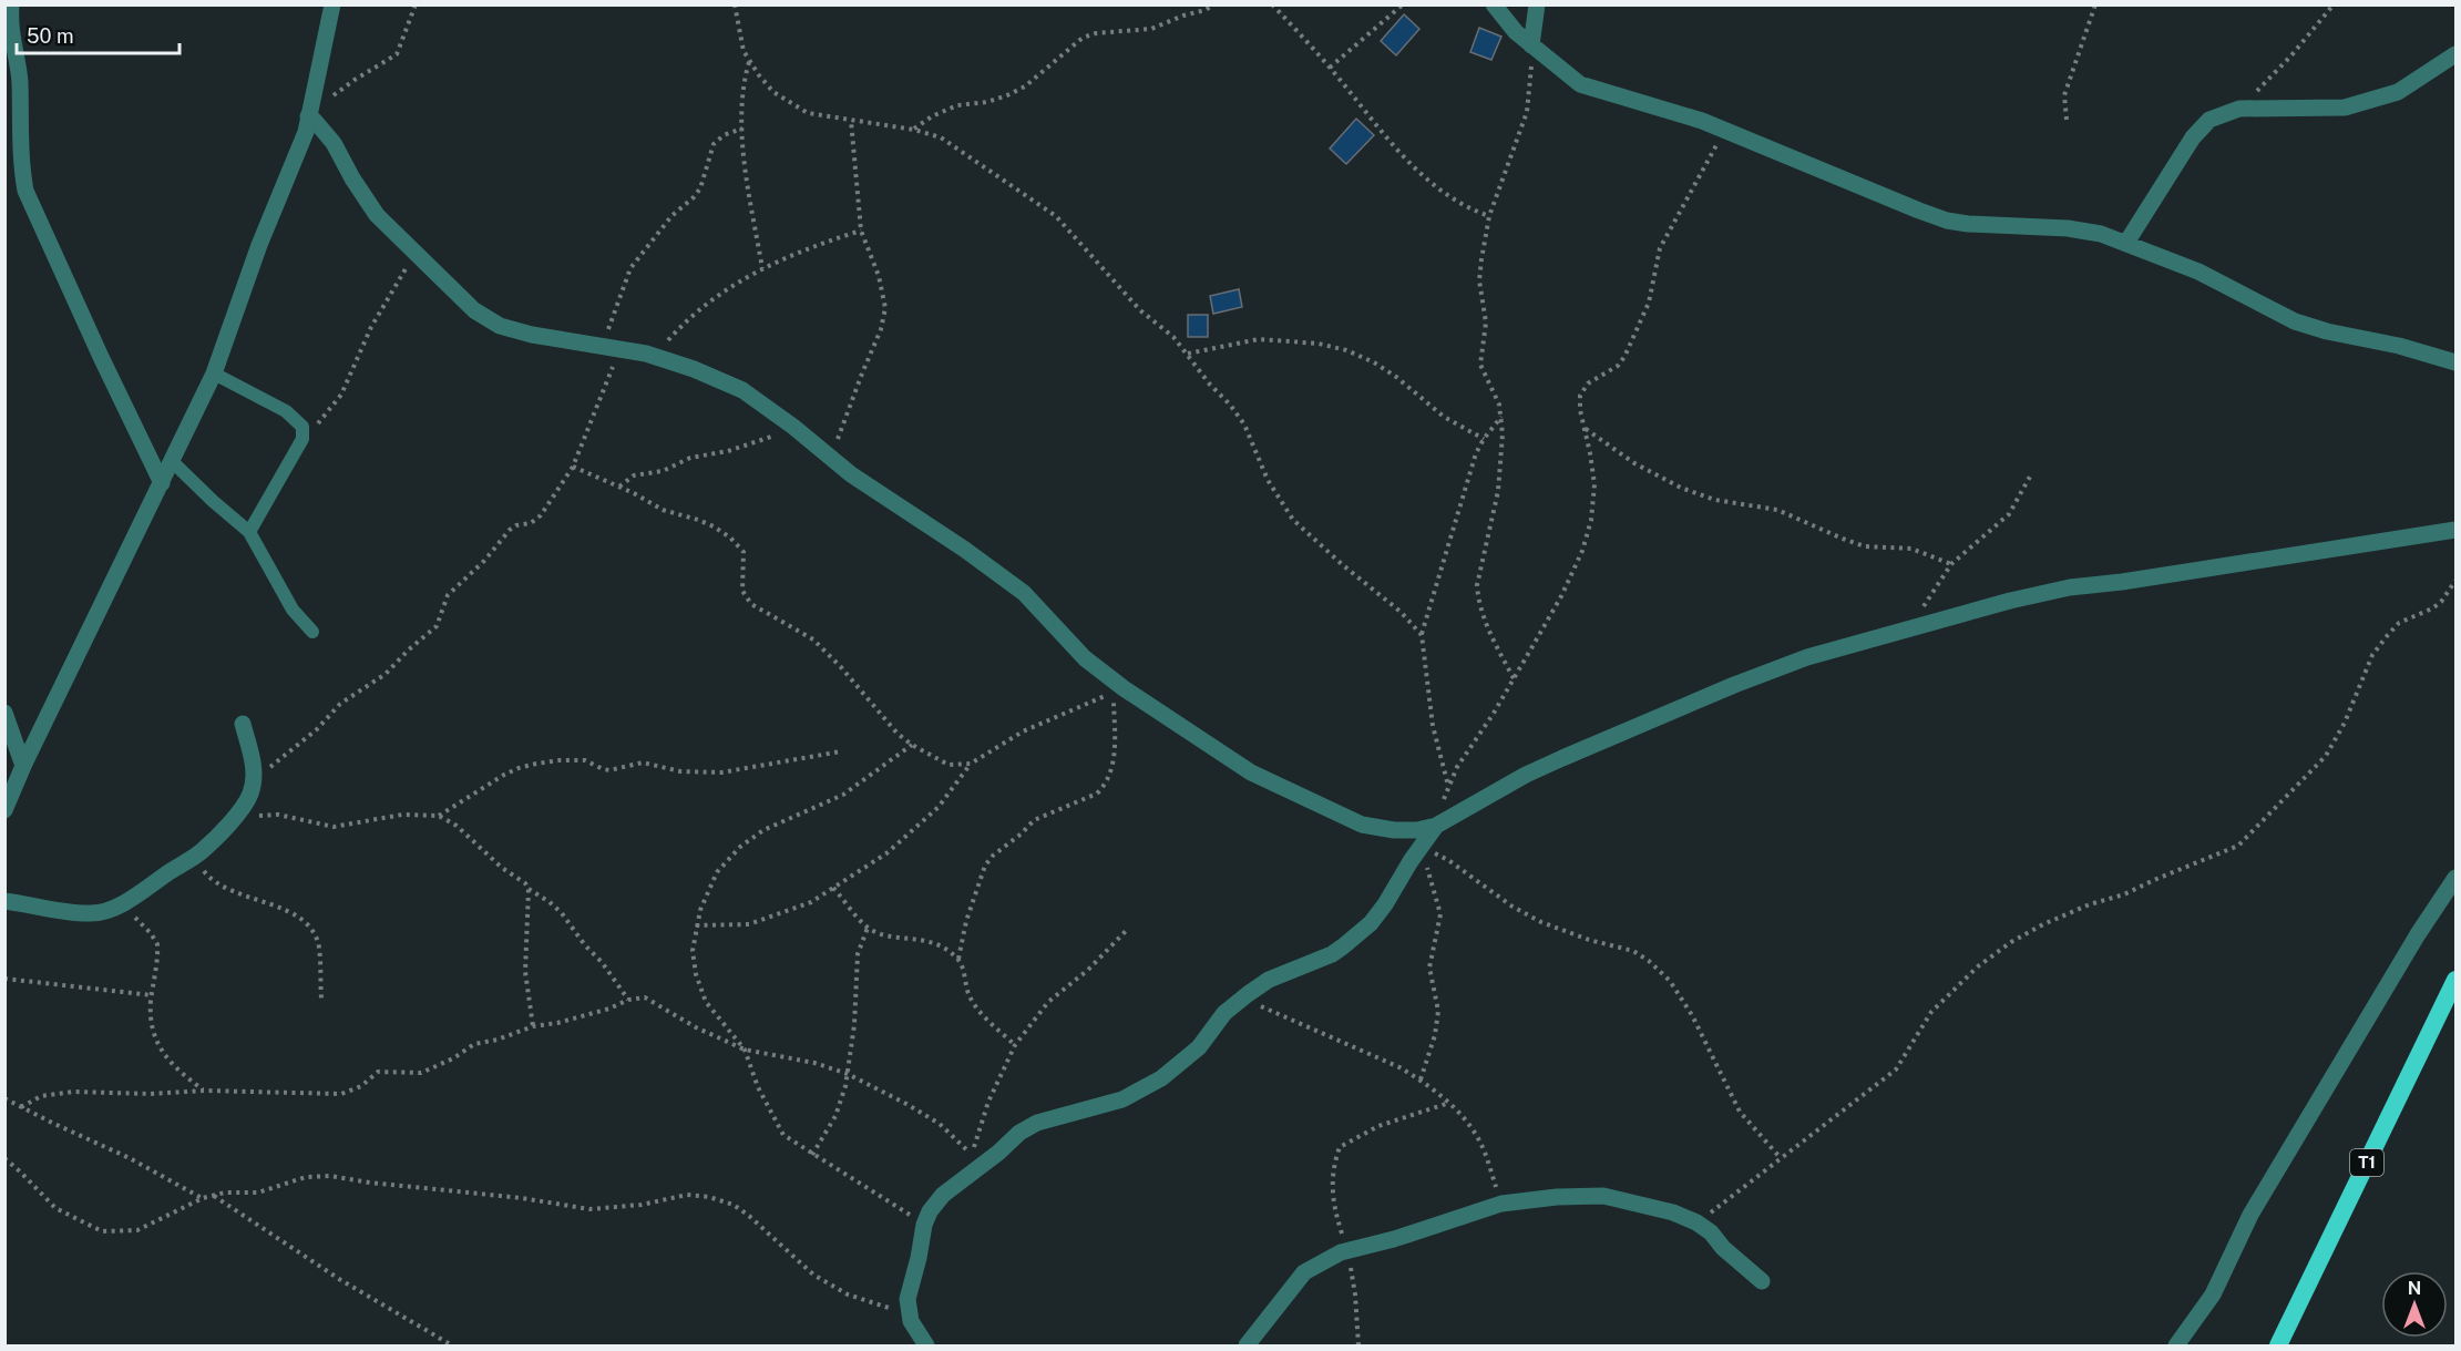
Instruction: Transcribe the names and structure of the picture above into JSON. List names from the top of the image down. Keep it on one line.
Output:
{"streets":{"highway":["T1"]},"scale_bar":"50 m","north":"top"}
